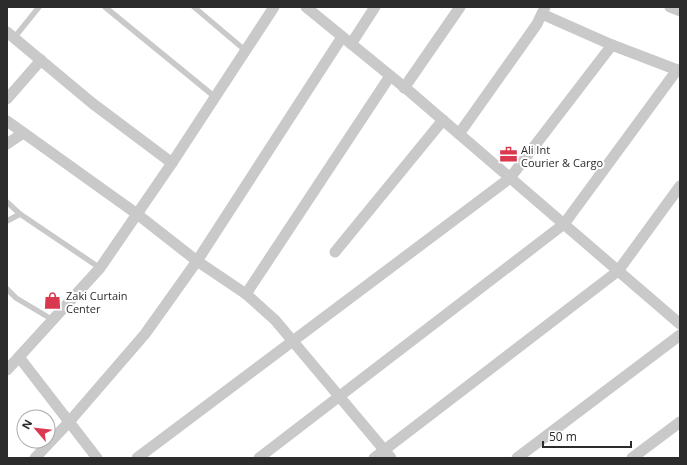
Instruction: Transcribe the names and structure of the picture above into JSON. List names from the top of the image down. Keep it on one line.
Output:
{"places":{"office":["Ali Int Courier & Cargo"],"shop":["Zaki Curtain Center"]},"scale_bar":"50 m","north":"top left"}
